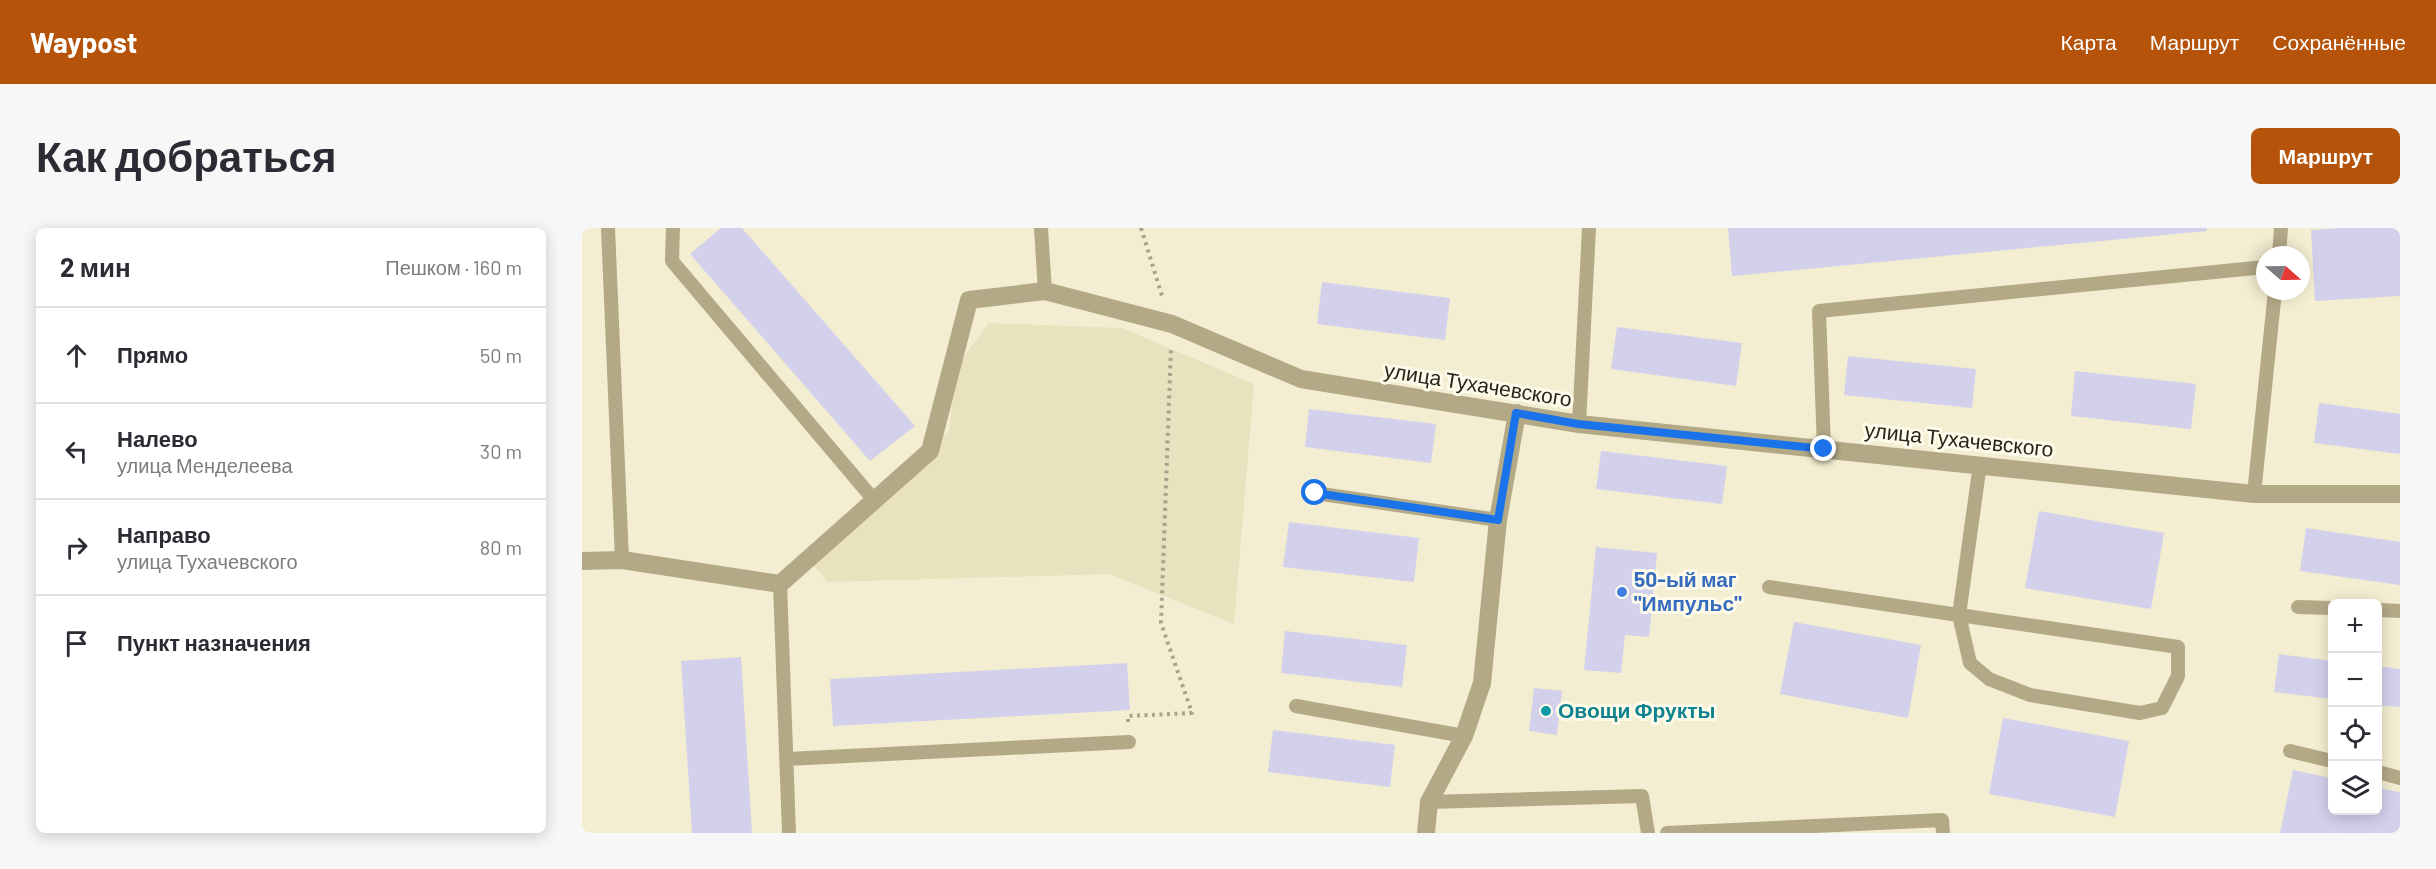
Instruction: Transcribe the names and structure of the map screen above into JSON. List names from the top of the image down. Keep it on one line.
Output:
{"streets":{"street":["улица Тухачевского"]},"places":["50-ый маг \"Импульс\"","Овощи Фрукты"],"north":"right","page":{"header":"Waypost","nav":["Карта","Маршрут","Сохранённые"],"buttons":"Маршрут","title":"Как добраться","heading":["2 мин","Пешком · 160 m"],"list":[["Прямо","50 m"],["Налево","улица Менделеева","30 m"],["Направо","улица Тухачевского","80 m"],"Пункт назначения"],"map_buttons":["+","−"]}}
